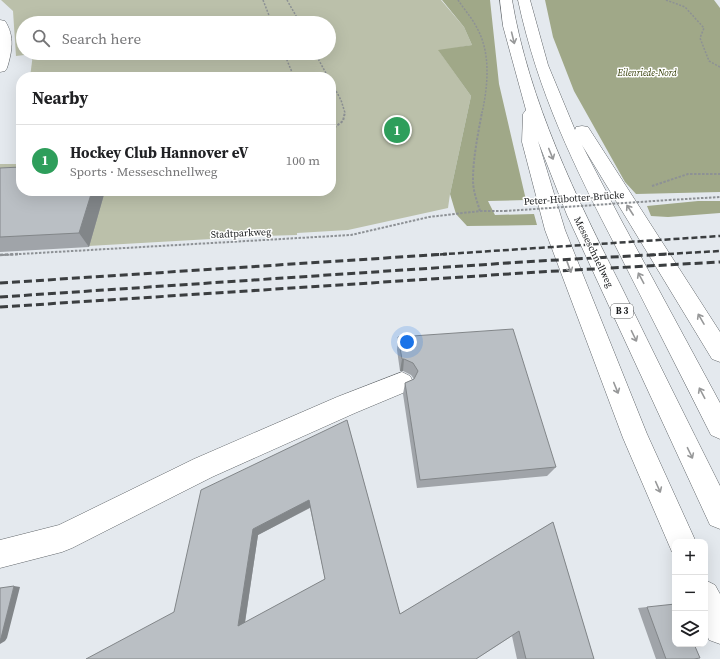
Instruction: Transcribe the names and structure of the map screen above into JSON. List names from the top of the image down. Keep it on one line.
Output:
{"streets":{"main road":["Messeschnellweg","B 3"],"path":["Peter-Hübotter-Brücke","Stadtparkweg"]},"crossings":[["Peter-Hübotter-Brücke","Stadtparkweg"]],"parks":["Eilenriede-Nord"],"page":{"search":"Search here","heading":"Nearby","pins":"1","list":[{"mark":"1","name":"Hockey Club Hannover eV","note":"Sports · Messeschnellweg","value":"100 m"}],"map_buttons":["+","−"]}}
